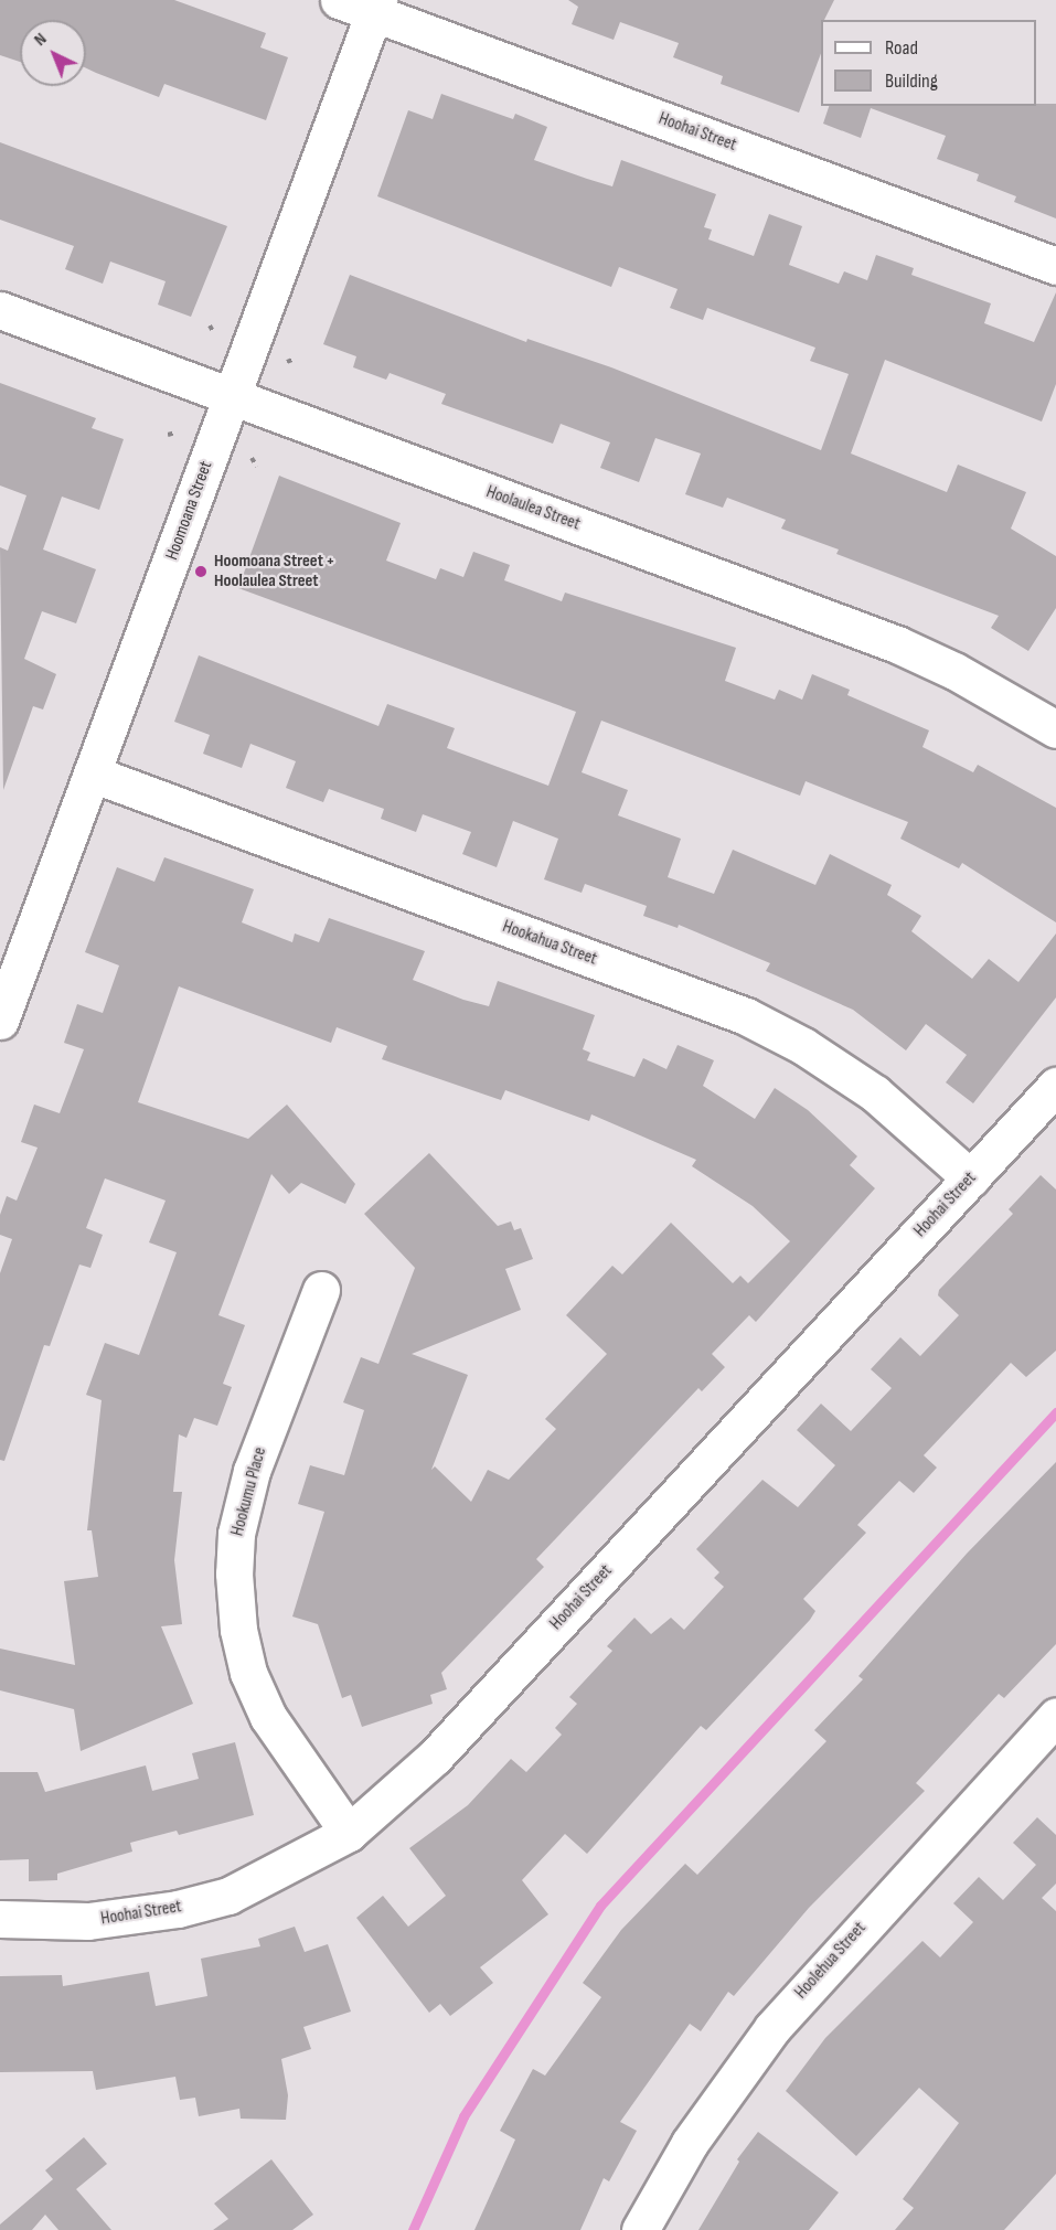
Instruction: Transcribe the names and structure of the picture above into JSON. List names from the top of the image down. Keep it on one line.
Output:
{"streets":{"street":["Hoohai Street","Hoolaulea Street","Hoomoana Street","Hookahua Street","Hookumu Place","Hoolehua Street"]},"crossings":[["Hoohai Street","Hoomoana Street"],["Hoohai Street","Hookahua Street"],["Hoohai Street","Hookumu Place"],["Hoolaulea Street","Hoomoana Street"],["Hoomoana Street","Hookahua Street"]],"places":["Hoomoana Street + Hoolaulea Street"],"legend":["Road","Building"],"north":"top left"}
